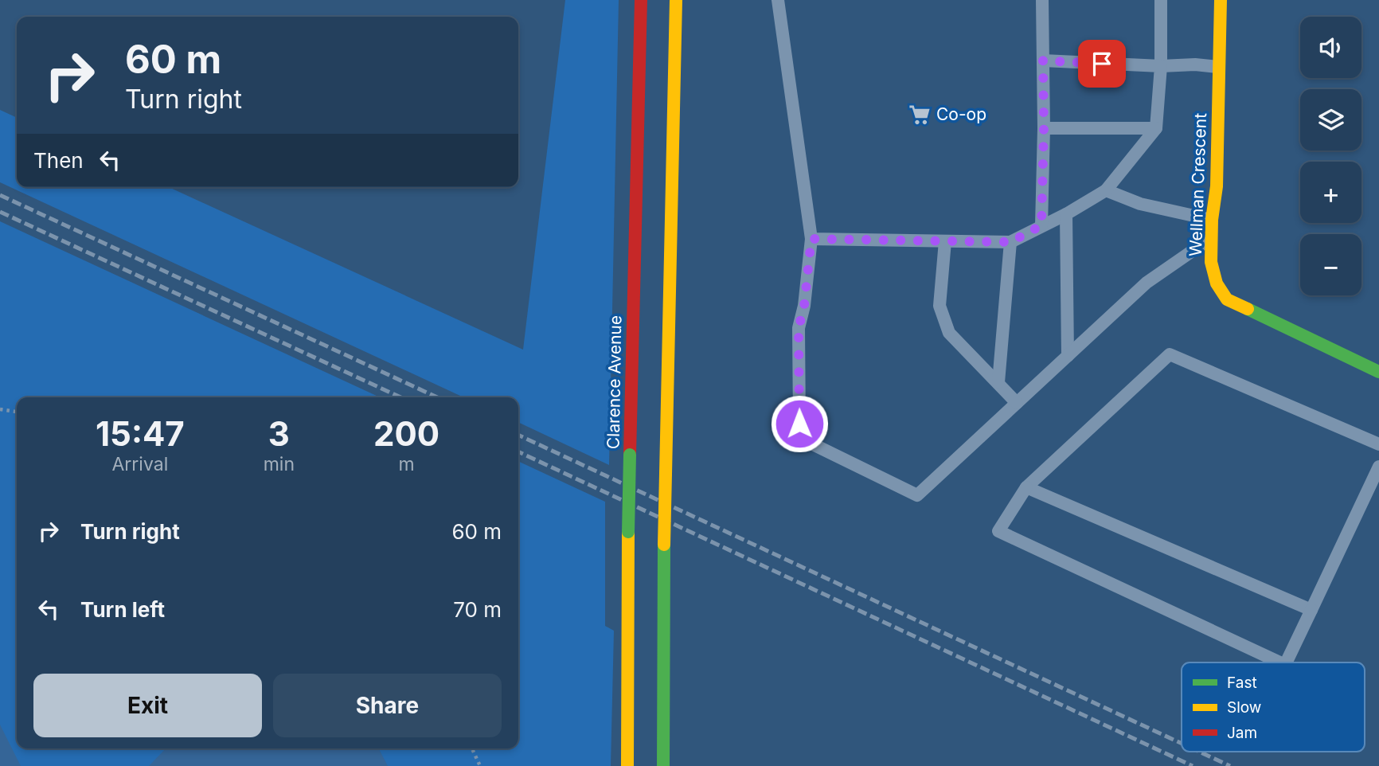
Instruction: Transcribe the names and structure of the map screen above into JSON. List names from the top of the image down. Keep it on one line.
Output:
{"streets":{"main road":["Wellman Crescent","Clarence Avenue"]},"places":{"supermarket":["Co-op"]},"legend":["Fast","Slow","Jam"],"page":{"map_buttons":["+","−"],"turn":["60 m","Turn right"],"then":"Then","eta":["15:47","Arrival","3","min","200","m"],"list":[{"name":"Turn right","value":"60 m"},{"name":"Turn left","value":"70 m"}],"buttons":["Exit","Share"]}}
